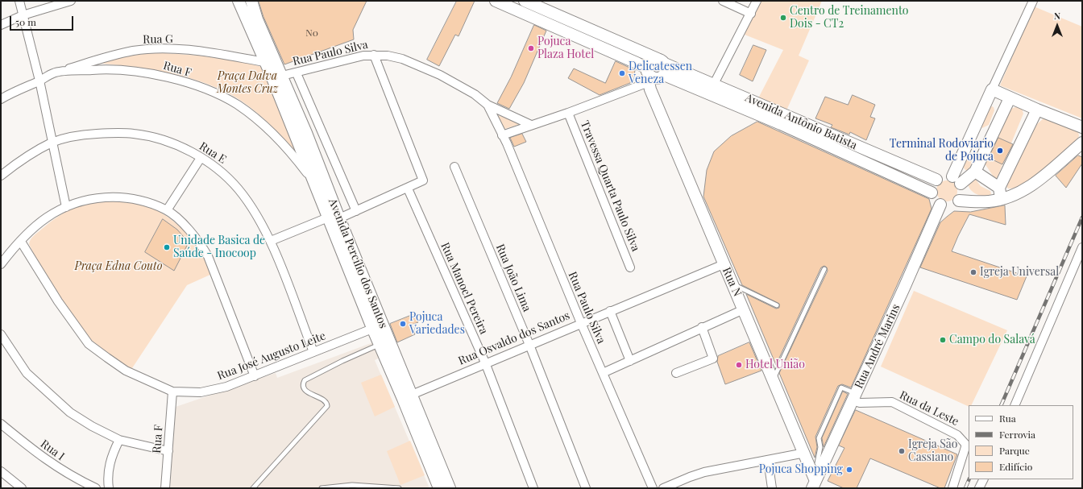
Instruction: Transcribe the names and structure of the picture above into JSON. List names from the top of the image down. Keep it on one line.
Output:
{"streets":{"street":["Rua G","Rua Paulo Silva","Rua F","Avenida Antônio Batista","Rua E","Travessa Quarta Paulo Silva","Avenida Percílio dos Santos","Rua João Lima","Rua N","Rua Manoel Pereira","Rua Osvaldo dos Santos","Rua André Marins","Rua José Augusto Leite","Rua da Leste","Rua I"]},"crossings":[["Rua G","Rua F"],["Rua G","Avenida Percílio dos Santos"],["Rua Paulo Silva","Avenida Percílio dos Santos"],["Rua Paulo Silva","Rua Osvaldo dos Santos"],["Rua F","Avenida Percílio dos Santos"],["Rua F","Rua José Augusto Leite"],["Avenida Antônio Batista","Rua N"],["Avenida Antônio Batista","Rua André Marins"],["Rua E","Rua José Augusto Leite"],["Avenida Percílio dos Santos","Rua Osvaldo dos Santos"],["Avenida Percílio dos Santos","Rua José Augusto Leite"],["Rua João Lima","Rua Osvaldo dos Santos"],["Rua N","Rua Osvaldo dos Santos"],["Rua N","Rua André Marins"],["Rua Manoel Pereira","Rua Osvaldo dos Santos"],["Rua André Marins","Rua da Leste"]],"parks":["Praça Dalva Montes Cruz","Praça Edna Couto"],"places":["Centro de Treinamento Dois - CT2","Pojuca Plaza Hotel","Delicatessen Veneza","Terminal Rodoviario de Pojuca","Unidade Basica de Saúde - Inocoop","Igreja Universal","Pojuca Variedades","Campo do Salavá","Hotel União","Igreja São Cassiano","Pojuca Shopping"],"house_numbers":["N0"],"legend":["Rua","Ferrovia","Parque","Edifício"],"scale_bar":"50 m","north":"top"}
